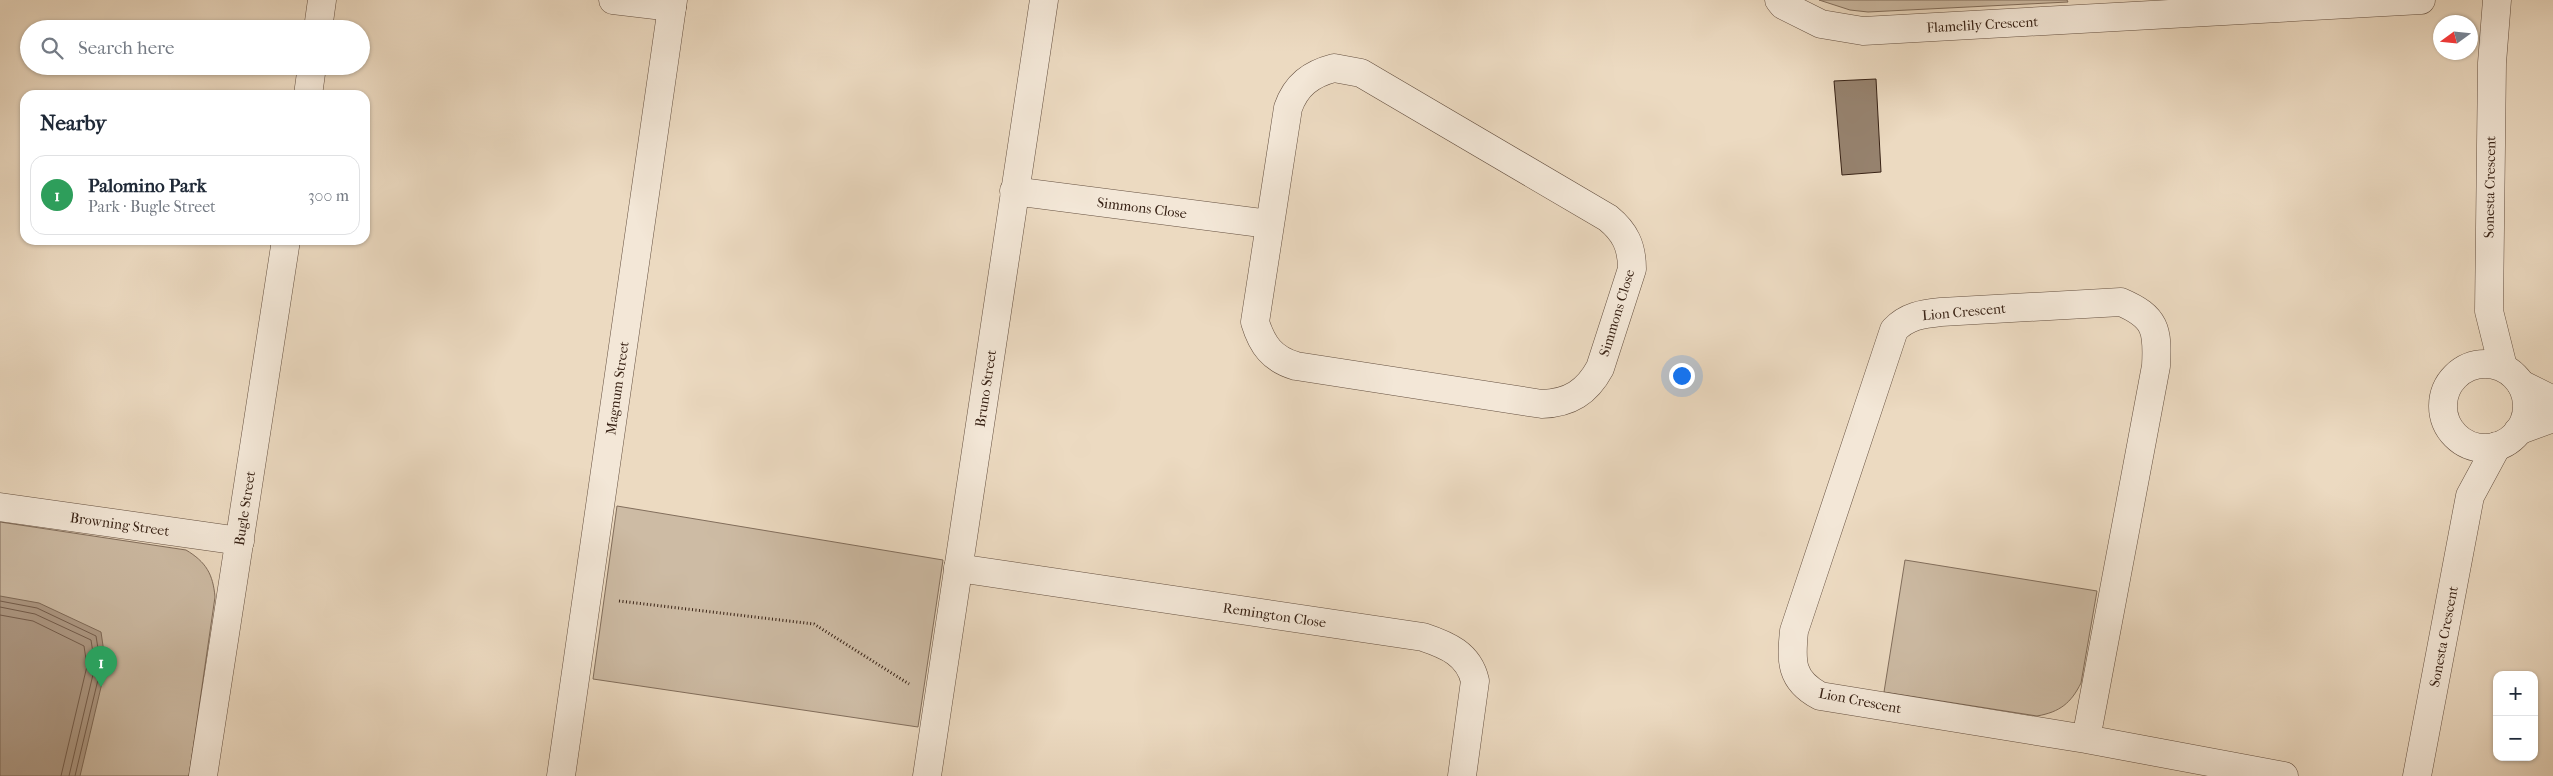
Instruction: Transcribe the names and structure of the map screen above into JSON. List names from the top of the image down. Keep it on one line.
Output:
{"streets":{"street":["Flamelily Crescent","Sonesta Crescent","Simmons Close","Lion Crescent","Magnum Street","Bruno Street","Bugle Street","Browning Street","Remington Close"]},"crossings":[["Simmons Close","Bruno Street"],["Bruno Street","Remington Close"],["Bugle Street","Browning Street"]],"north":"left","page":{"search":"Search here","heading":"Nearby","list":[{"mark":"1","name":"Palomino Park","note":"Park · Bugle Street","value":"300 m"}],"pins":"1","map_buttons":["+","−"]}}
